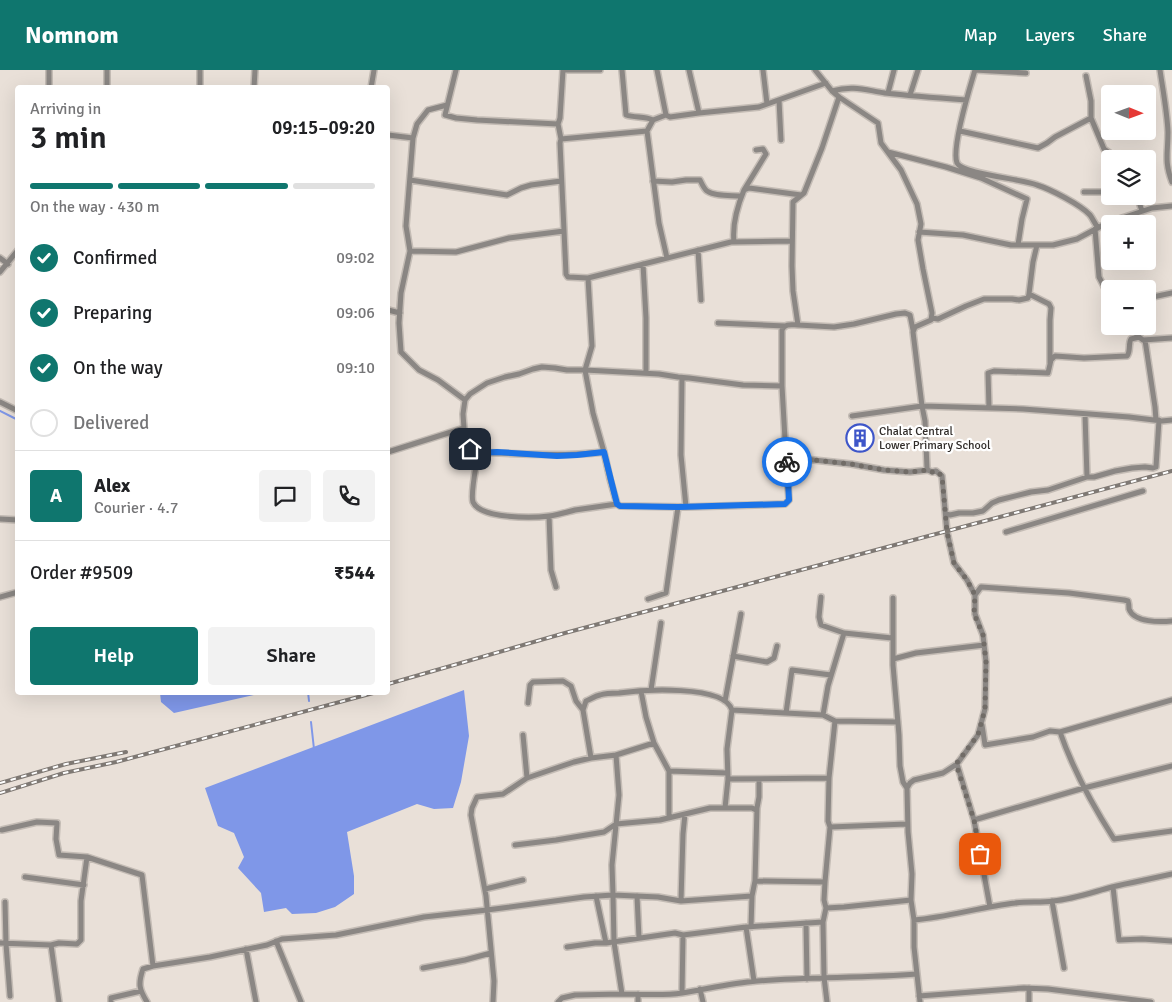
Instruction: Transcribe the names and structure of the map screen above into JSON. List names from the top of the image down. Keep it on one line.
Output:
{"places":{"building":["Chalat Central Lower Primary School"]},"north":"right","page":{"header":"Nomnom","nav":["Map","Layers","Share"],"map_buttons":["+","−"],"heading":["3 min","Arriving in","09:15–09:20"],"panel":["Alex","Courier · 4.7","Order #9509","₹544"],"bar":"On the way · 430 m","list":[["Confirmed","09:02"],["Preparing","09:06"],["On the way","09:10"],"Delivered"],"round":"A","buttons":["Help","Share"]}}
